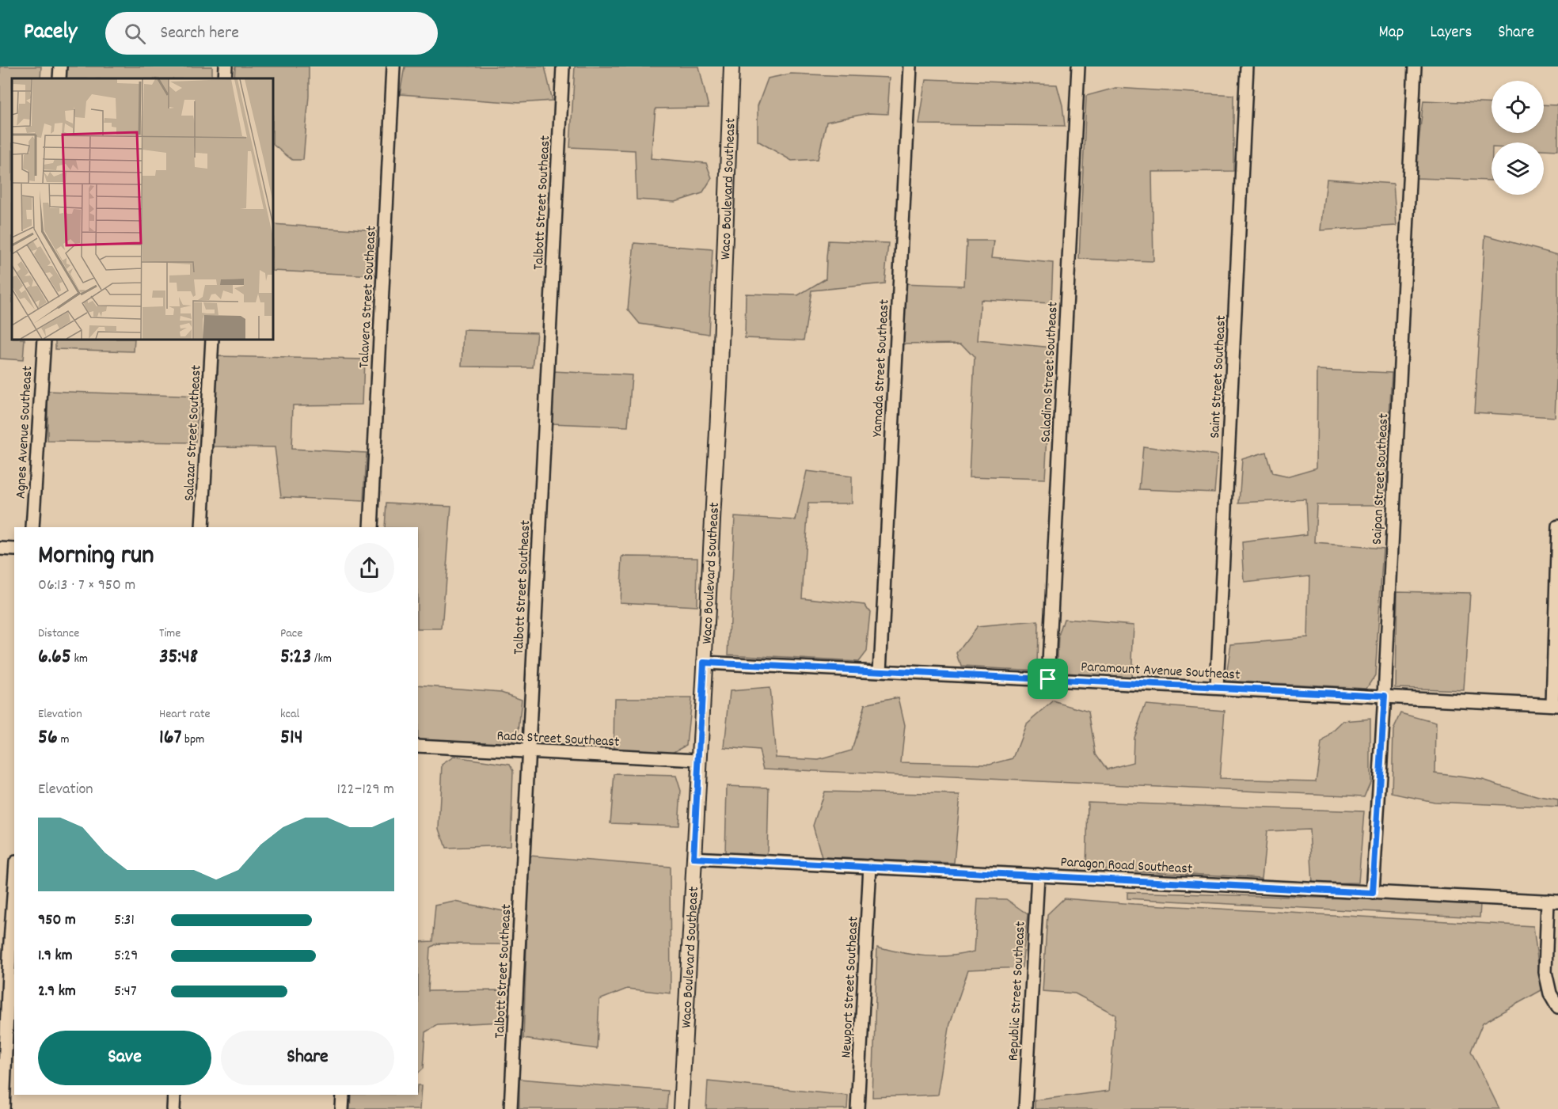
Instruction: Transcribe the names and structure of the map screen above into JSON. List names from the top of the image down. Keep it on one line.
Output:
{"streets":{"street":["Waco Boulevard Southeast","Talbott Street Southeast","Talavera Street Southeast","Yamada Street Southeast","Saladino Street Southeast","Saint Street Southeast","Agnes Avenue Southeast","Salazar Street Southeast","Saipan Street Southeast","Paramount Avenue Southeast","Rada Street Southeast","Paragon Road Southeast","Newport Street Southeast","Republic Street Southeast"]},"crossings":[["Waco Boulevard Southeast","Paramount Avenue Southeast"],["Waco Boulevard Southeast","Rada Street Southeast"],["Waco Boulevard Southeast","Paragon Road Southeast"],["Talbott Street Southeast","Rada Street Southeast"],["Yamada Street Southeast","Paramount Avenue Southeast"],["Saladino Street Southeast","Paramount Avenue Southeast"],["Saint Street Southeast","Paramount Avenue Southeast"],["Saipan Street Southeast","Paramount Avenue Southeast"],["Saipan Street Southeast","Paragon Road Southeast"],["Paragon Road Southeast","Newport Street Southeast"],["Paragon Road Southeast","Republic Street Southeast"]],"page":{"header":"Pacely","search":"Search here","nav":["Map","Layers","Share"],"heading":["Morning run","06:13 · 7 × 950 m"],"stats":[["Distance","6.65 km"],["Time","35:48"],["Pace","5:23 /km"],["Elevation","56 m"],["Heart rate","167 bpm"],["kcal","514"]],"chart":["Elevation","122–129 m"],"list":[{"name":"950 m","note":"5:31"},{"name":"1.9 km","note":"5:29"},{"name":"2.9 km","note":"5:47"}],"buttons":["Save","Share"]}}
